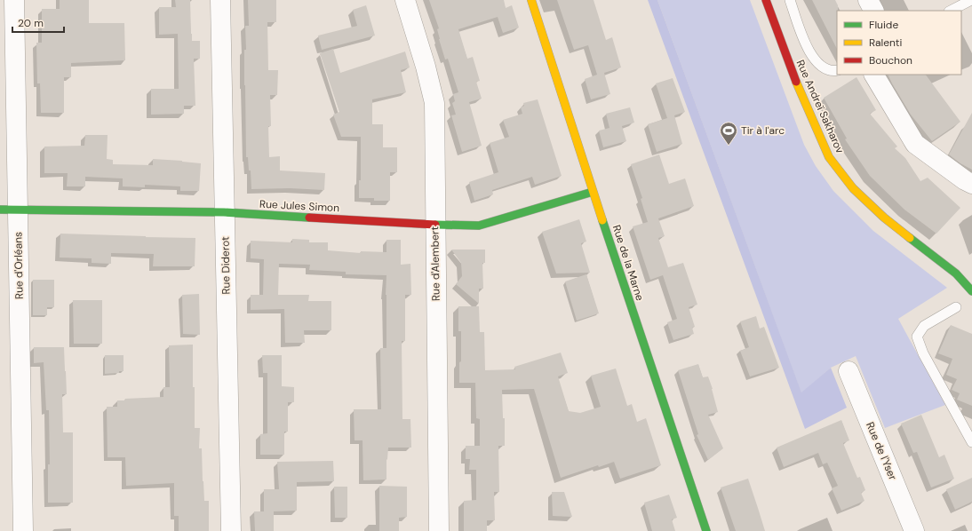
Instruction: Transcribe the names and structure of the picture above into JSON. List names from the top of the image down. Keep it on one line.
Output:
{"streets":{"street":["Rue Andreï Sakharov","Rue Jules Simon","Rue de la Marne","Rue d'Alembert","Rue d'Orléans","Rue Diderot","Rue de l'Yser"]},"crossings":[["Rue Jules Simon","Rue de la Marne"],["Rue Jules Simon","Rue d'Alembert"],["Rue Jules Simon","Rue d'Orléans"],["Rue Jules Simon","Rue Diderot"]],"places":{"sports":["Tir à l'arc"]},"legend":["Fluide","Ralenti","Bouchon"],"scale_bar":"20 m"}
